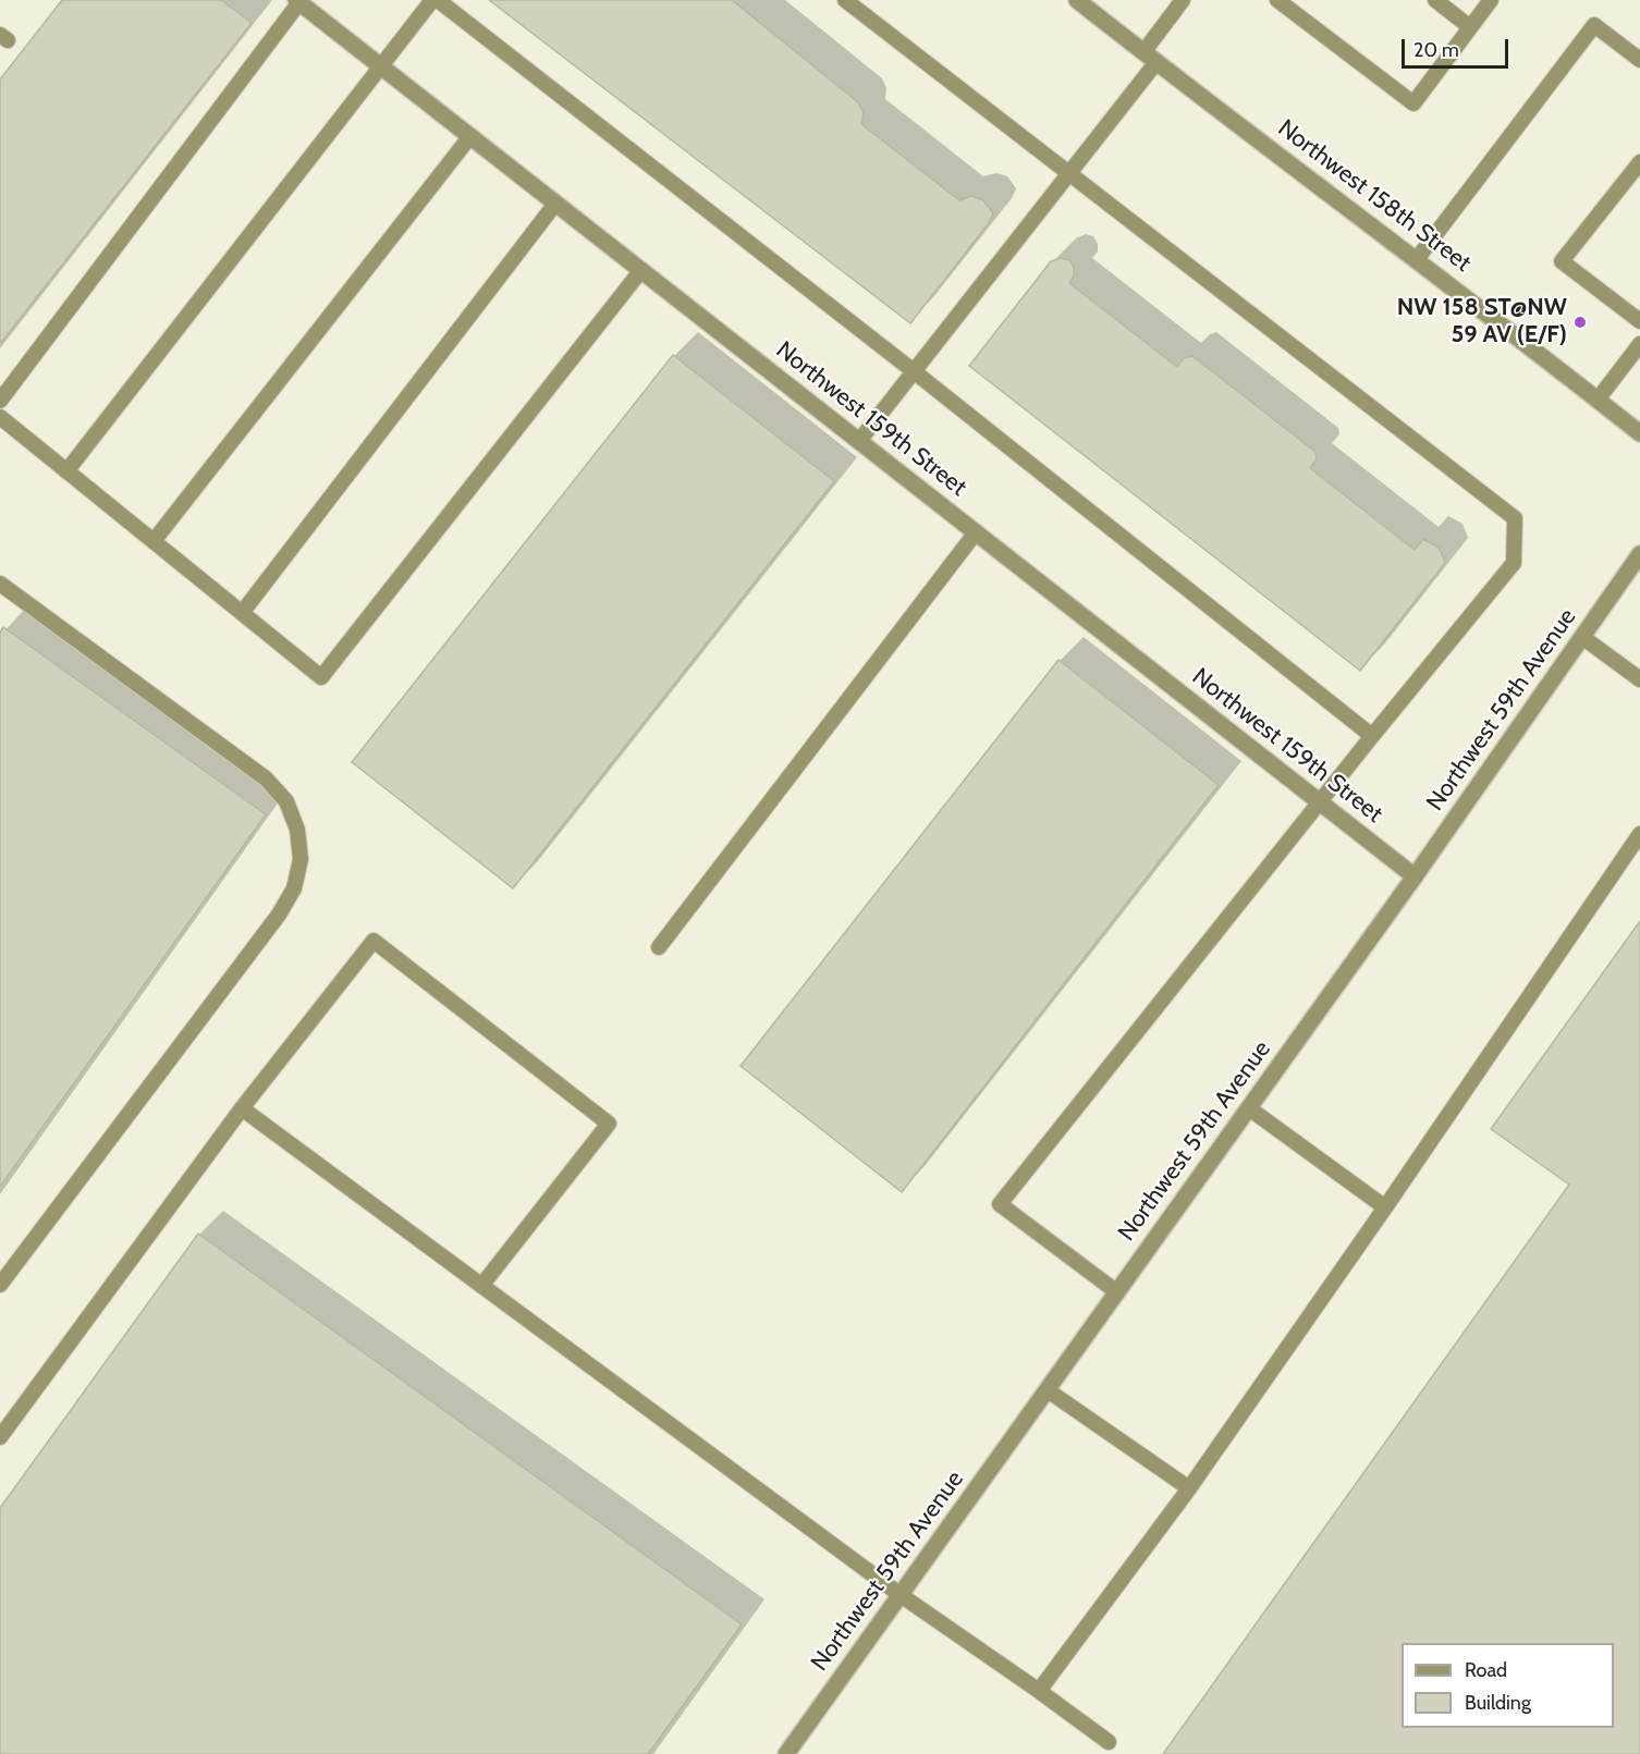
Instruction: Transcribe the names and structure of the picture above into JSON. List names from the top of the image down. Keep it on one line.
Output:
{"streets":{"street":["Northwest 158th Street","Northwest 159th Street","Northwest 59th Avenue"]},"crossings":[["Northwest 159th Street","Northwest 59th Avenue"]],"places":["NW 158 ST@NW 59 AV (E/F)"],"legend":["Road","Building"],"scale_bar":"20 m"}
